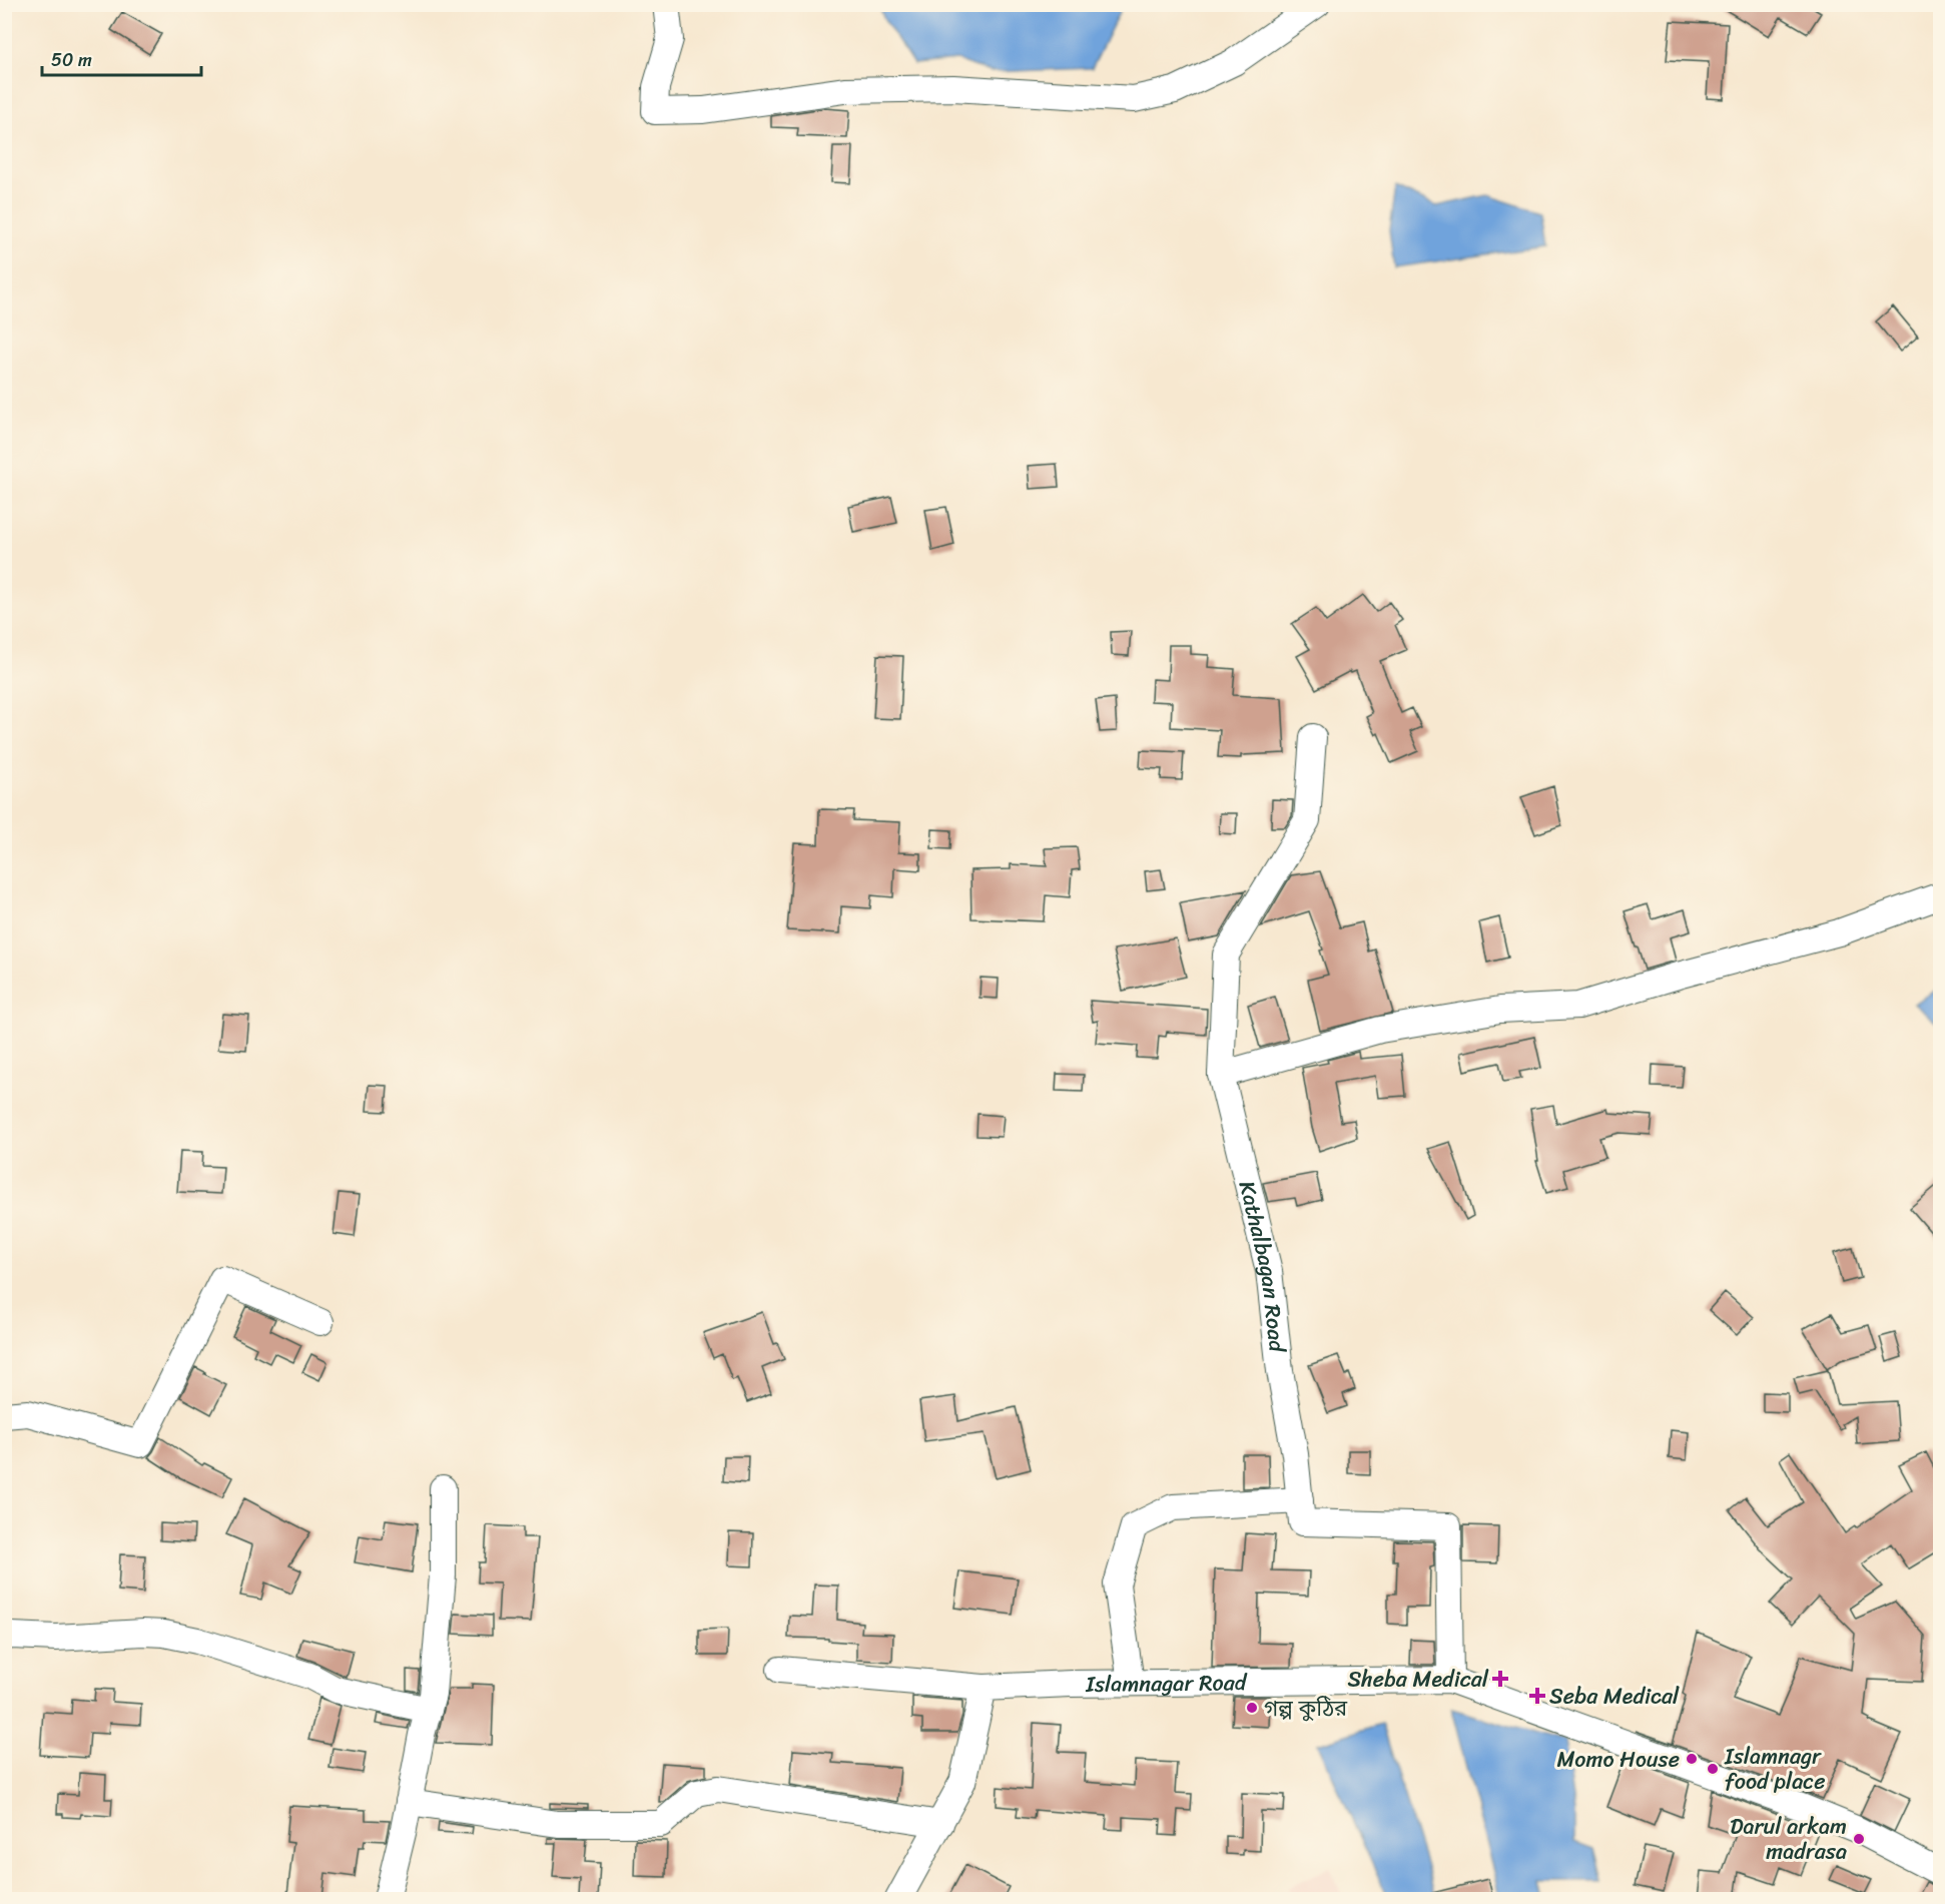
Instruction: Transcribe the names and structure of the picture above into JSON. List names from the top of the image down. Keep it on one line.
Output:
{"streets":{"street":["Kathalbagan Road","Islamnagar Road"]},"crossings":[["Kathalbagan Road","Islamnagar Road"]],"places":{"health":["Sheba Medical","Seba Medical"],"other":["গল্প কুঠির","Momo House","Islamnagr food place","Darul arkam madrasa"]},"scale_bar":"50 m"}
